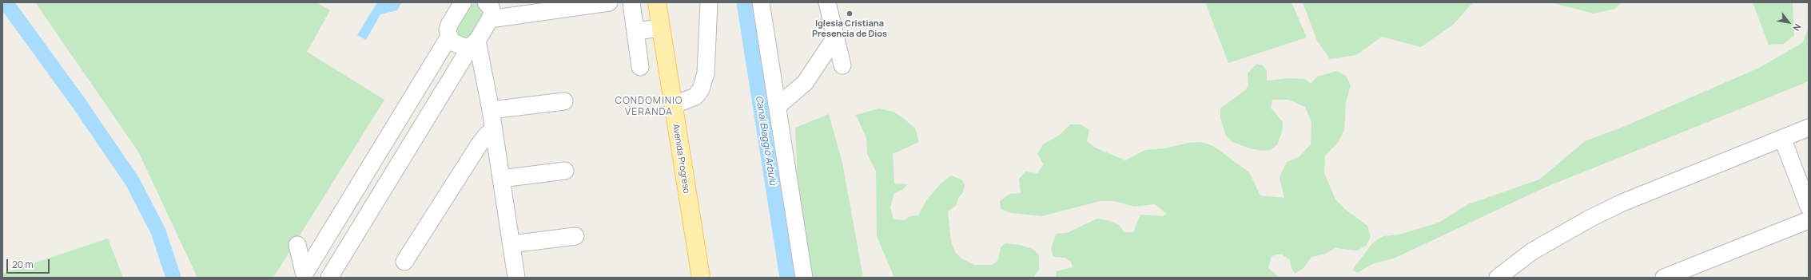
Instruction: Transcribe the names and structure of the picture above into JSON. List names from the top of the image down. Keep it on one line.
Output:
{"streets":{"main road":["Avenida Progreso"]},"districts":["CONDOMINIO VERANDA"],"water":["Canal Biaggio Arbulú"],"places":["Iglesia Cristiana Presencia de Dios"],"scale_bar":"20 m","north":"bottom right"}
